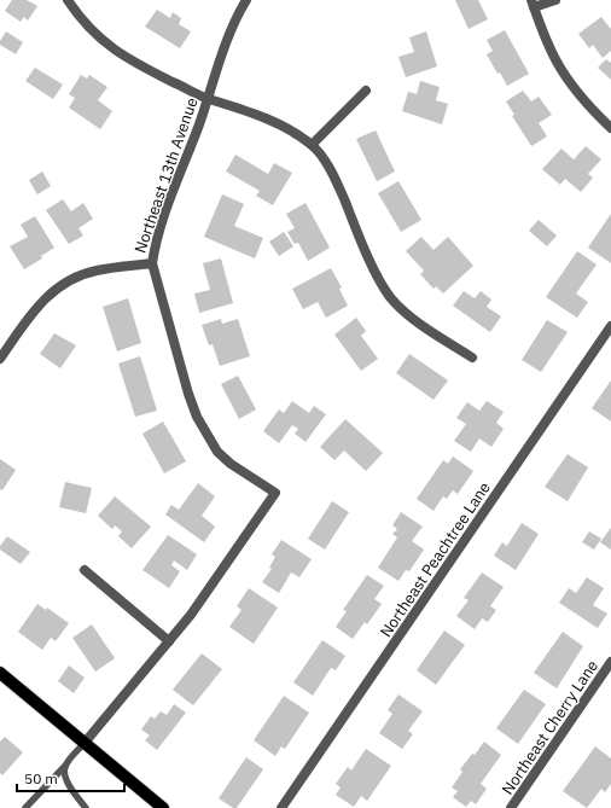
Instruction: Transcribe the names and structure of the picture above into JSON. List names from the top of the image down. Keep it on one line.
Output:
{"streets":{"street":["Northeast 13th Avenue","Northeast Peachtree Lane","Northeast Cherry Lane"]},"scale_bar":"50 m"}
